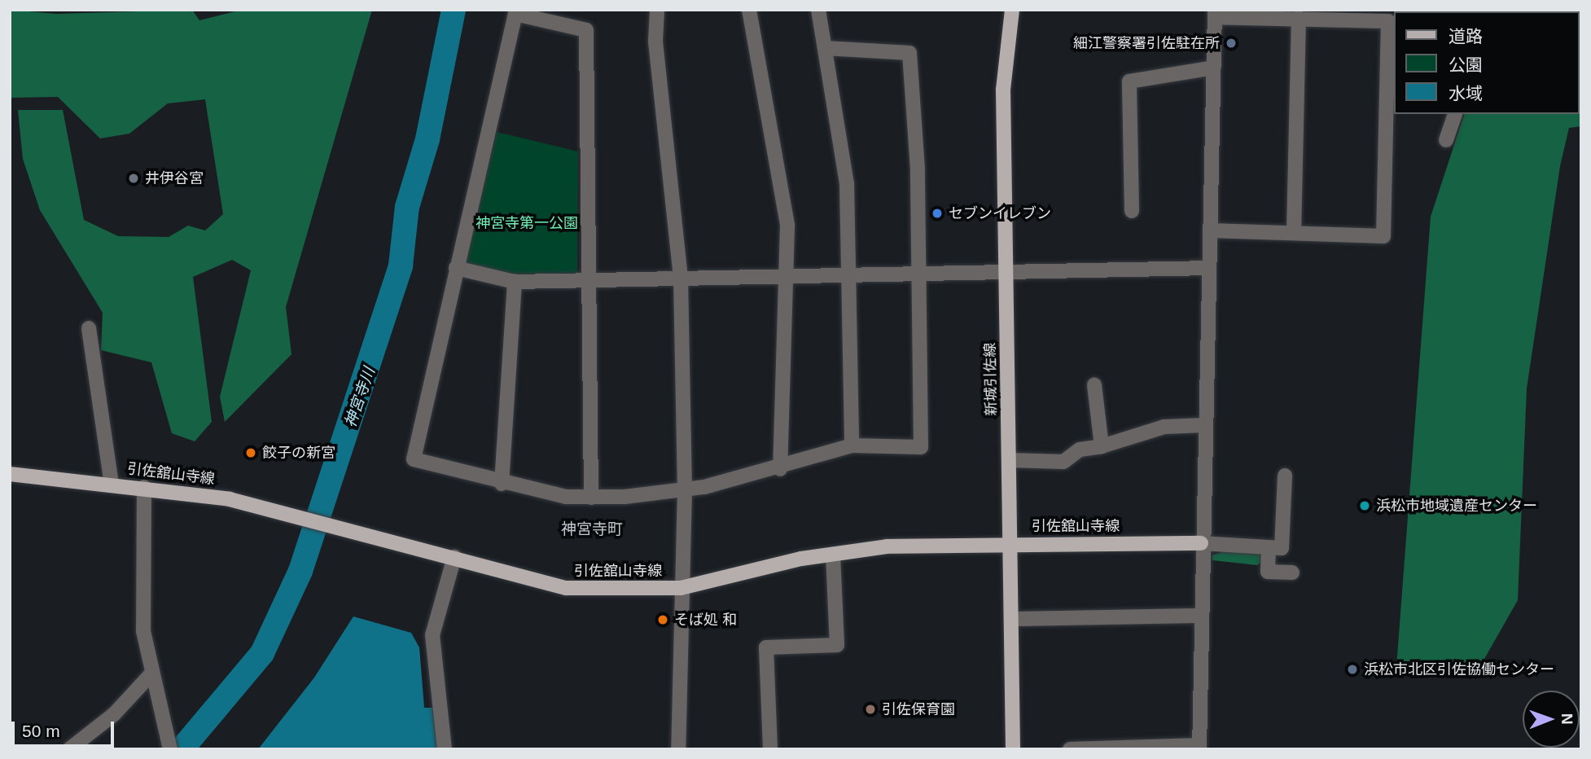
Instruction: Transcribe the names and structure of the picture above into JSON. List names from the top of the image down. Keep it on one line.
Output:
{"streets":{"main road":["新城引佐線","引佐舘山寺線"]},"crossings":[["新城引佐線","引佐舘山寺線"]],"districts":["神宮寺町"],"water":["神宮寺川"],"parks":["神宮寺第一公園"],"places":["細江警察署引佐駐在所","井伊谷宮","セブンイレブン","餃子の新宮","浜松市地域遺産センター","そば処 和","浜松市北区引佐協働センター","引佐保育園"],"legend":["道路","公園","水域"],"scale_bar":"50 m","north":"right"}
